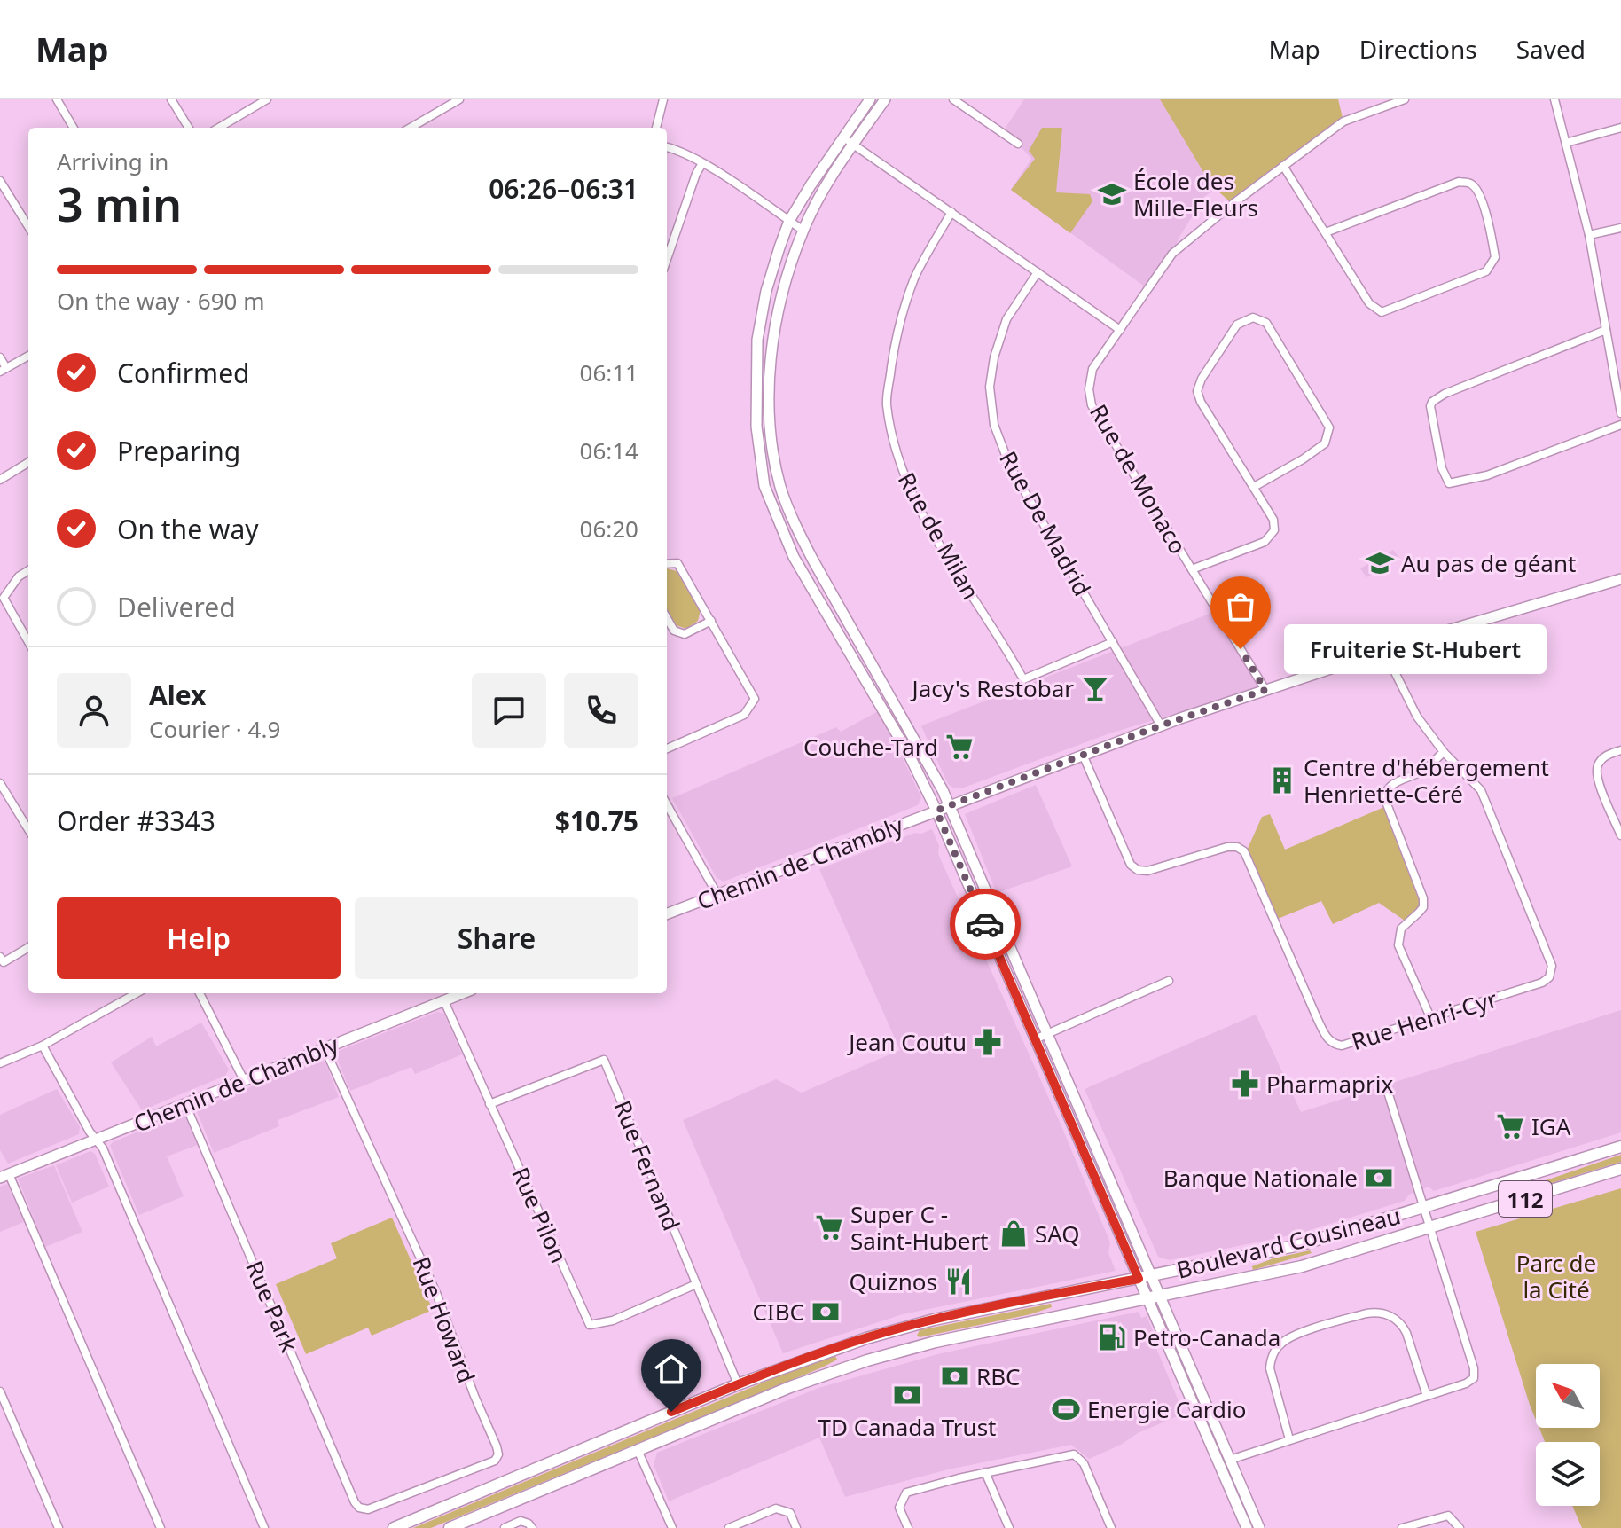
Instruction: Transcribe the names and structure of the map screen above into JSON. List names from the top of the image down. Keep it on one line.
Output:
{"streets":{"main road":["112","Boulevard Cousineau"],"street":["Rue de Monaco","Rue De Madrid","Rue de Milan","Chemin de Chambly","Rue Henri-Cyr","Rue Fernand","Rue Pilon","Rue Park","Rue Howard"]},"crossings":[["Rue de Monaco","Chemin de Chambly"],["Rue De Madrid","Rue de Milan"],["Rue De Madrid","Chemin de Chambly"],["Chemin de Chambly","Rue Henri-Cyr"],["Chemin de Chambly","Rue Pilon"],["Chemin de Chambly","Rue Park"],["Chemin de Chambly","Rue Howard"],["Rue Fernand","Rue Pilon"],["Rue Fernand","Boulevard Cousineau"],["Rue Park","Rue Howard"]],"parks":["Parc de la Cité"],"places":{"school or university":["École des Mille-Fleurs","Au pas de géant"],"other":["Fruiterie St-Hubert"],"bar":["Jacy's Restobar"],"supermarket":["Couche-Tard","IGA","Super C - Saint-Hubert"],"building":["Centre d'hébergement Henriette-Céré"],"pharmacy":["Jean Coutu","Pharmaprix"],"bank":["Banque Nationale","CIBC","RBC","TD Canada Trust"],"shop":["SAQ"],"restaurant":["Quiznos"],"fuel station":["Petro-Canada"],"sports":["Energie Cardio"]},"north":"top left","page":{"header":"Map","nav":["Map","Directions","Saved"],"heading":["3 min","Arriving in","06:26–06:31"],"panel":["Alex","Courier · 4.9","Order #3343","$10.75"],"bar":"On the way · 690 m","list":[["Confirmed","06:11"],["Preparing","06:14"],["On the way","06:20"],"Delivered"],"bubble":"Fruiterie St-Hubert","buttons":["Help","Share"]}}
